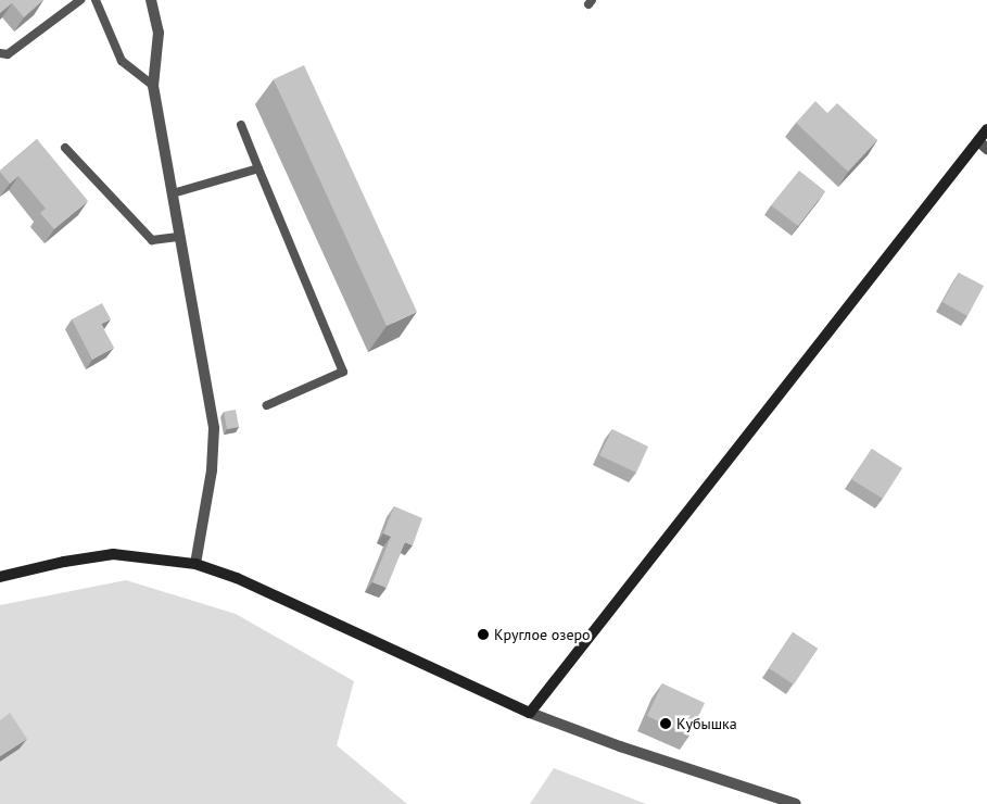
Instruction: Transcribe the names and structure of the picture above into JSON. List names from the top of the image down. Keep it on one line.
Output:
{"places":["Круглое озеро","Кубышка"]}
